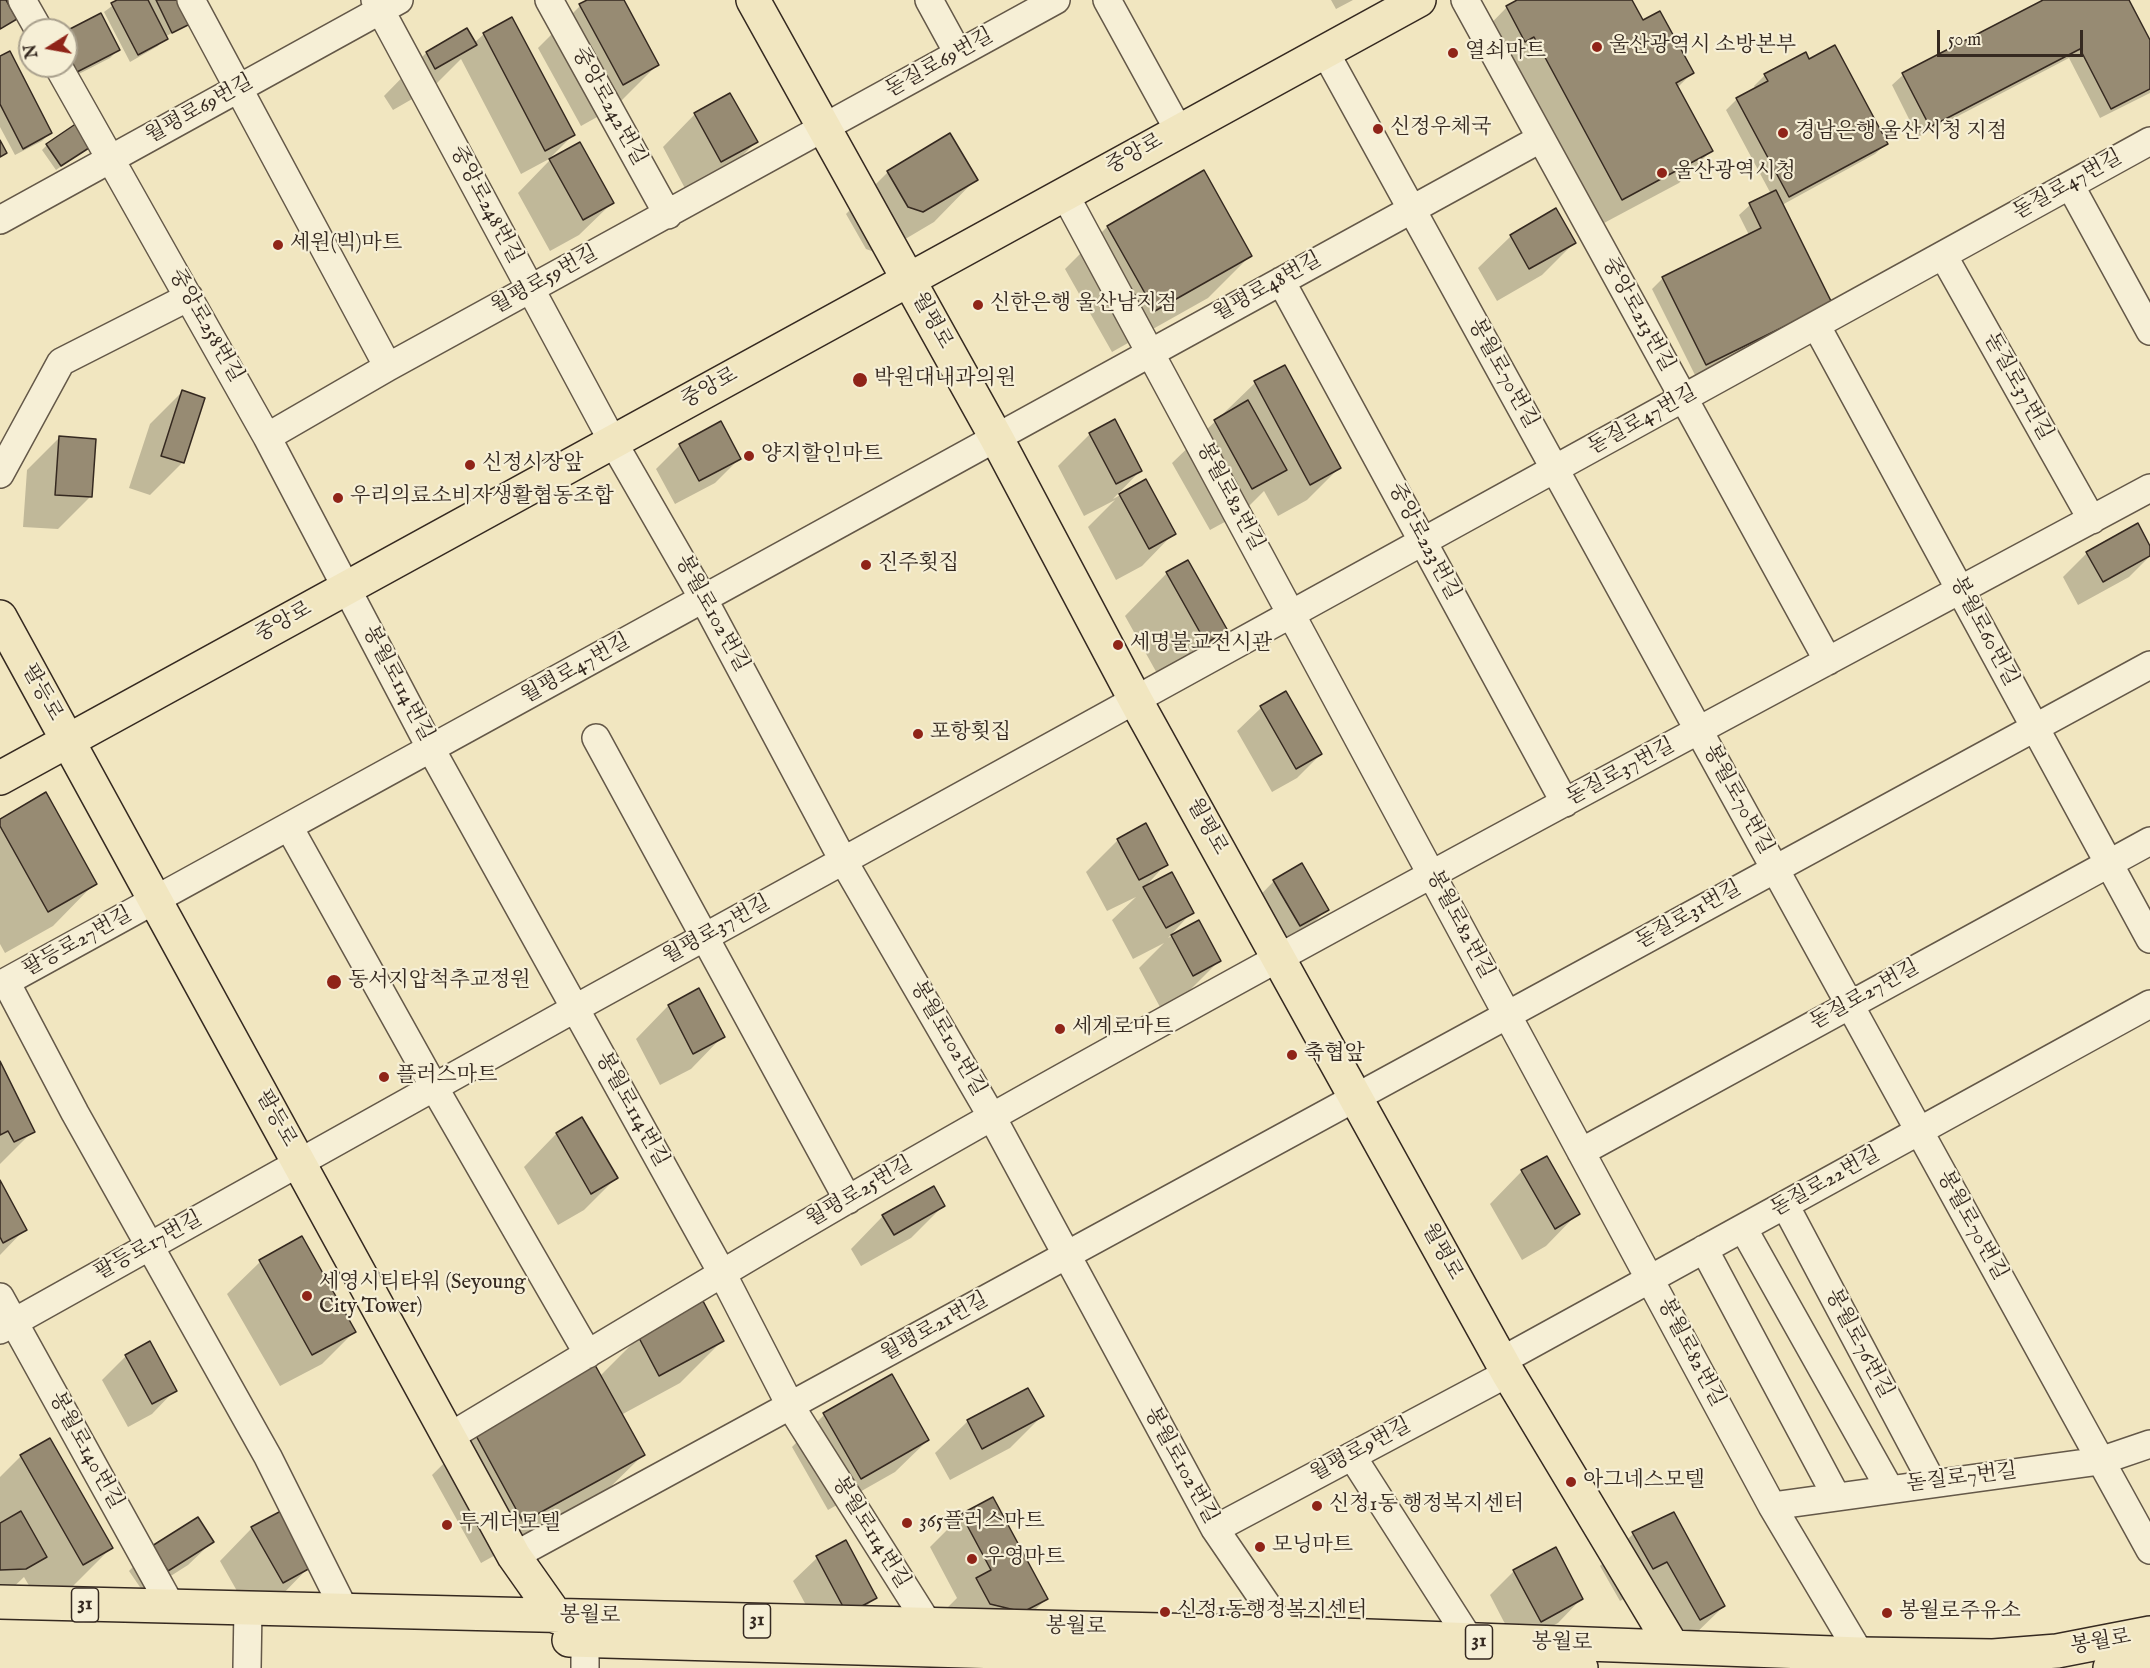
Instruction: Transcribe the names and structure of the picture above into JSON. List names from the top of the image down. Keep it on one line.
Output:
{"streets":{"main road":["중앙로","월평로","팔등로","31","봉월로"],"street":["돋질로69번길","중앙로242번길","월평로69번길","돋질로47번길","중앙로248번길","월평로59번길","월평로48번길","중앙로213번길","중앙로258번길","봉월로70번길","돋질로37번길","봉월로82번길","중앙로223번길","봉월로102번길","봉월로60번길","월평로47번길","봉월로114번길","돋질로31번길","월평로37번길","팔등로27번길","돋질로27번길","돋질로22번길","월평로25번길","팔등로17번길","월평로21번길","봉월로76번길","봉월로140번길","월평로9번길","돋질로7번길"]},"crossings":[["돋질로69번길","월평로59번길"],["돋질로69번길","월평로"],["중앙로242번길","월평로59번길"],["월평로69번길","중앙로248번길"],["월평로69번길","중앙로258번길"],["중앙로","중앙로248번길"],["중앙로","월평로"],["중앙로","중앙로258번길"],["중앙로","봉월로70번길"],["중앙로","봉월로82번길"],["중앙로","봉월로102번길"],["중앙로","봉월로114번길"],["중앙로","팔등로"],["돋질로47번길","중앙로213번길"],["돋질로47번길","월평로"],["돋질로47번길","봉월로70번길"],["돋질로47번길","돋질로37번길"],["돋질로47번길","봉월로82번길"],["돋질로47번길","중앙로223번길"],["돋질로47번길","봉월로60번길"],["돋질로47번길","월평로37번길"],["중앙로248번길","월평로59번길"],["중앙로248번길","봉월로102번길"],["월평로59번길","월평로"],["월평로59번길","중앙로258번길"],["월평로48번길","중앙로213번길"],["월평로48번길","월평로"],["월평로48번길","봉월로70번길"],["월평로48번길","봉월로82번길"],["월평로48번길","중앙로223번길"],["월평로48번길","월평로47번길"],["중앙로213번길","돋질로37번길"],["월평로","돋질로37번길"],["월평로","월평로47번길"],["월평로","돋질로31번길"],["월평로","월평로37번길"],["월평로","돋질로22번길"],["월평로","월평로25번길"],["월평로","월평로21번길"],["월평로","월평로9번길"],["월평로","봉월로"],["중앙로258번길","봉월로114번길"],["봉월로70번길","돋질로37번길"],["봉월로70번길","돋질로31번길"],["봉월로70번길","돋질로27번길"],["봉월로70번길","돋질로22번길"],["봉월로70번길","돋질로7번길"],["돋질로37번길","봉월로82번길"],["돋질로37번길","중앙로223번길"],["돋질로37번길","봉월로60번길"],["돋질로37번길","월평로25번길"],["봉월로82번길","돋질로31번길"],["봉월로82번길","돋질로27번길"],["봉월로82번길","돋질로22번길"],["봉월로82번길","돋질로7번길"],["봉월로82번길","봉월로"],["봉월로102번길","월평로47번길"],["봉월로102번길","월평로37번길"],["봉월로102번길","월평로25번길"],["봉월로102번길","월평로21번길"],["봉월로102번길","월평로9번길"],["봉월로102번길","봉월로"],["봉월로60번길","돋질로31번길"],["봉월로60번길","돋질로27번길"],["월평로47번길","봉월로114번길"],["월평로47번길","팔등로"],["월평로47번길","팔등로27번길"],["봉월로114번길","월평로37번길"],["봉월로114번길","월평로25번길"],["봉월로114번길","월평로21번길"],["봉월로114번길","봉월로"],["팔등로","월평로37번길"],["팔등로","팔등로27번길"],["팔등로","월평로25번길"],["팔등로","팔등로17번길"],["팔등로","월평로21번길"],["팔등로","봉월로"],["돋질로31번길","월평로21번길"],["월평로37번길","팔등로17번길"],["돋질로22번길","봉월로76번길"],["돋질로22번길","월평로9번길"],["팔등로17번길","봉월로140번길"],["봉월로76번길","돋질로7번길"],["봉월로140번길","봉월로"]],"places":["울산광역시 소방본부","열쇠마트","신정우체국","경남은행 울산시청 지점","울산광역시청","세원(빅)마트","신한은행 울산남지점","박원대내과의원","양지할인마트","신정시장앞","우리의료소비자생활협동조합","진주횟집","세명불교전시관","포항횟집","동서지압척추교정원","세계로마트","축협앞","플러스마트","세영시티타워 (Seyoung City Tower)","아그네스모텔","신정1동 행정복지센터","365플러스마트","투게더모텔","모닝마트","우영마트","신정1동행정복지센터","봉월로주유소"],"scale_bar":"50 m","north":"left"}
